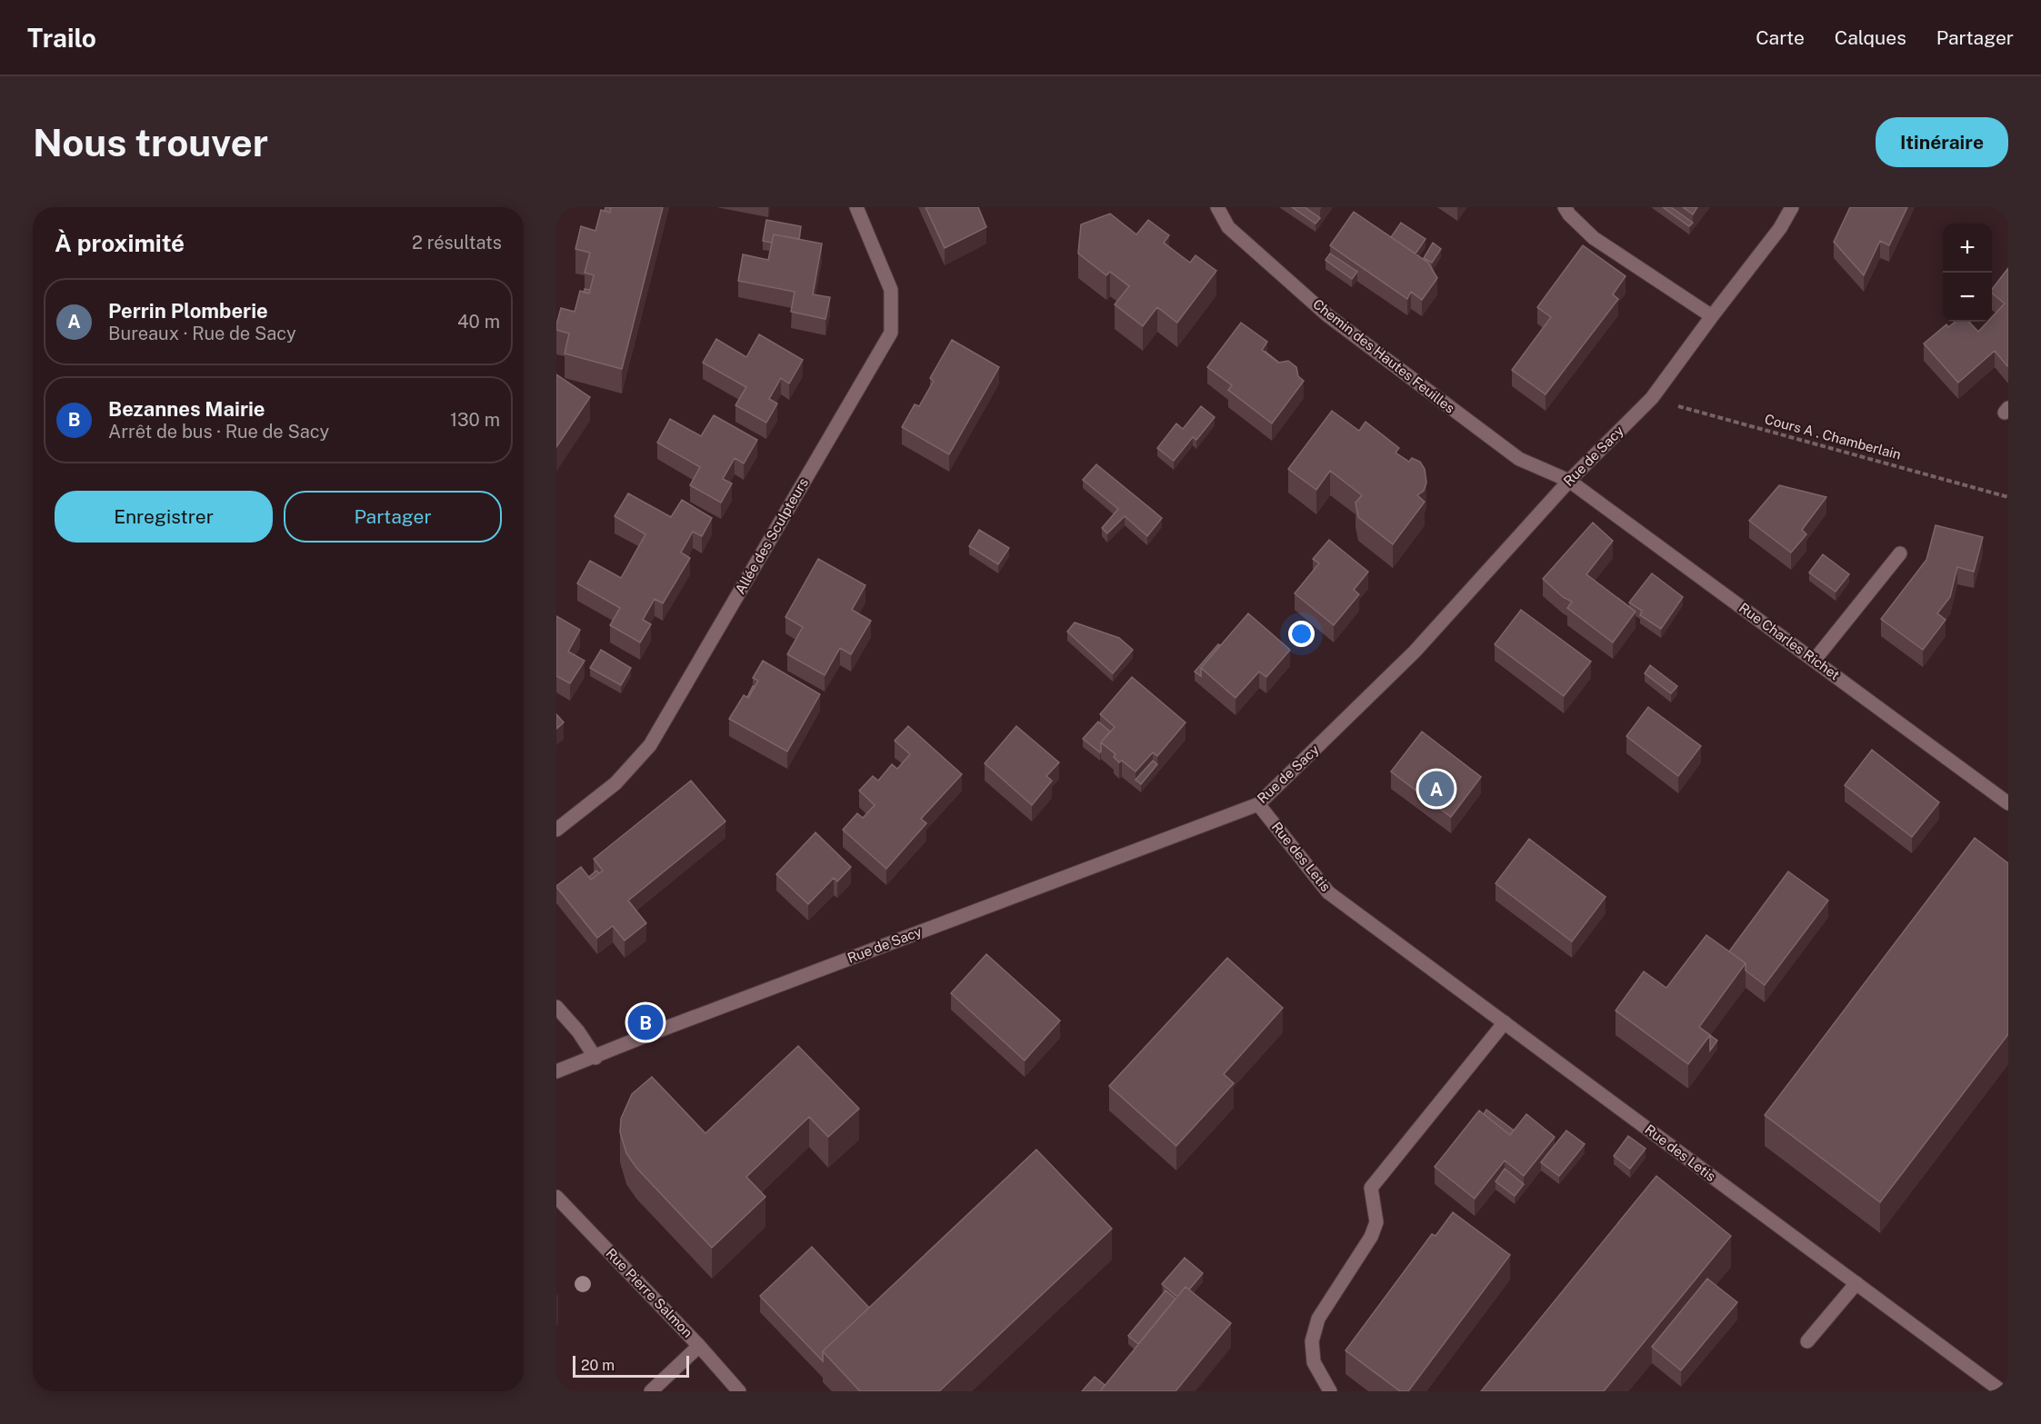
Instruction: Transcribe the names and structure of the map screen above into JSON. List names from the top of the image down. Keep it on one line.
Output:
{"streets":{"street":["Chemin des Hautes Feuilles","Rue de Sacy","Allée des Sculpteurs","Rue Charles Richet","Rue des Letis","Rue Pierre Salmon"],"path":["Cours A . Chamberlain"]},"crossings":[["Chemin des Hautes Feuilles","Rue de Sacy"],["Chemin des Hautes Feuilles","Rue Charles Richet"],["Cours A . Chamberlain","Rue de Sacy"],["Rue de Sacy","Rue Charles Richet"],["Rue de Sacy","Rue des Letis"]],"scale_bar":"20 m","page":{"header":"Trailo","nav":["Carte","Calques","Partager"],"buttons":["Itinéraire",["Enregistrer","Partager"]],"title":"Nous trouver","heading":["À proximité","2 résultats"],"map_buttons":["+","−"],"list":[{"mark":"A","name":"Perrin Plomberie","note":"Bureaux · Rue de Sacy","value":"40 m"},{"mark":"B","name":"Bezannes Mairie","note":"Arrêt de bus · Rue de Sacy","value":"130 m"}],"pins":["A","B"],"scale":"20 m"}}
